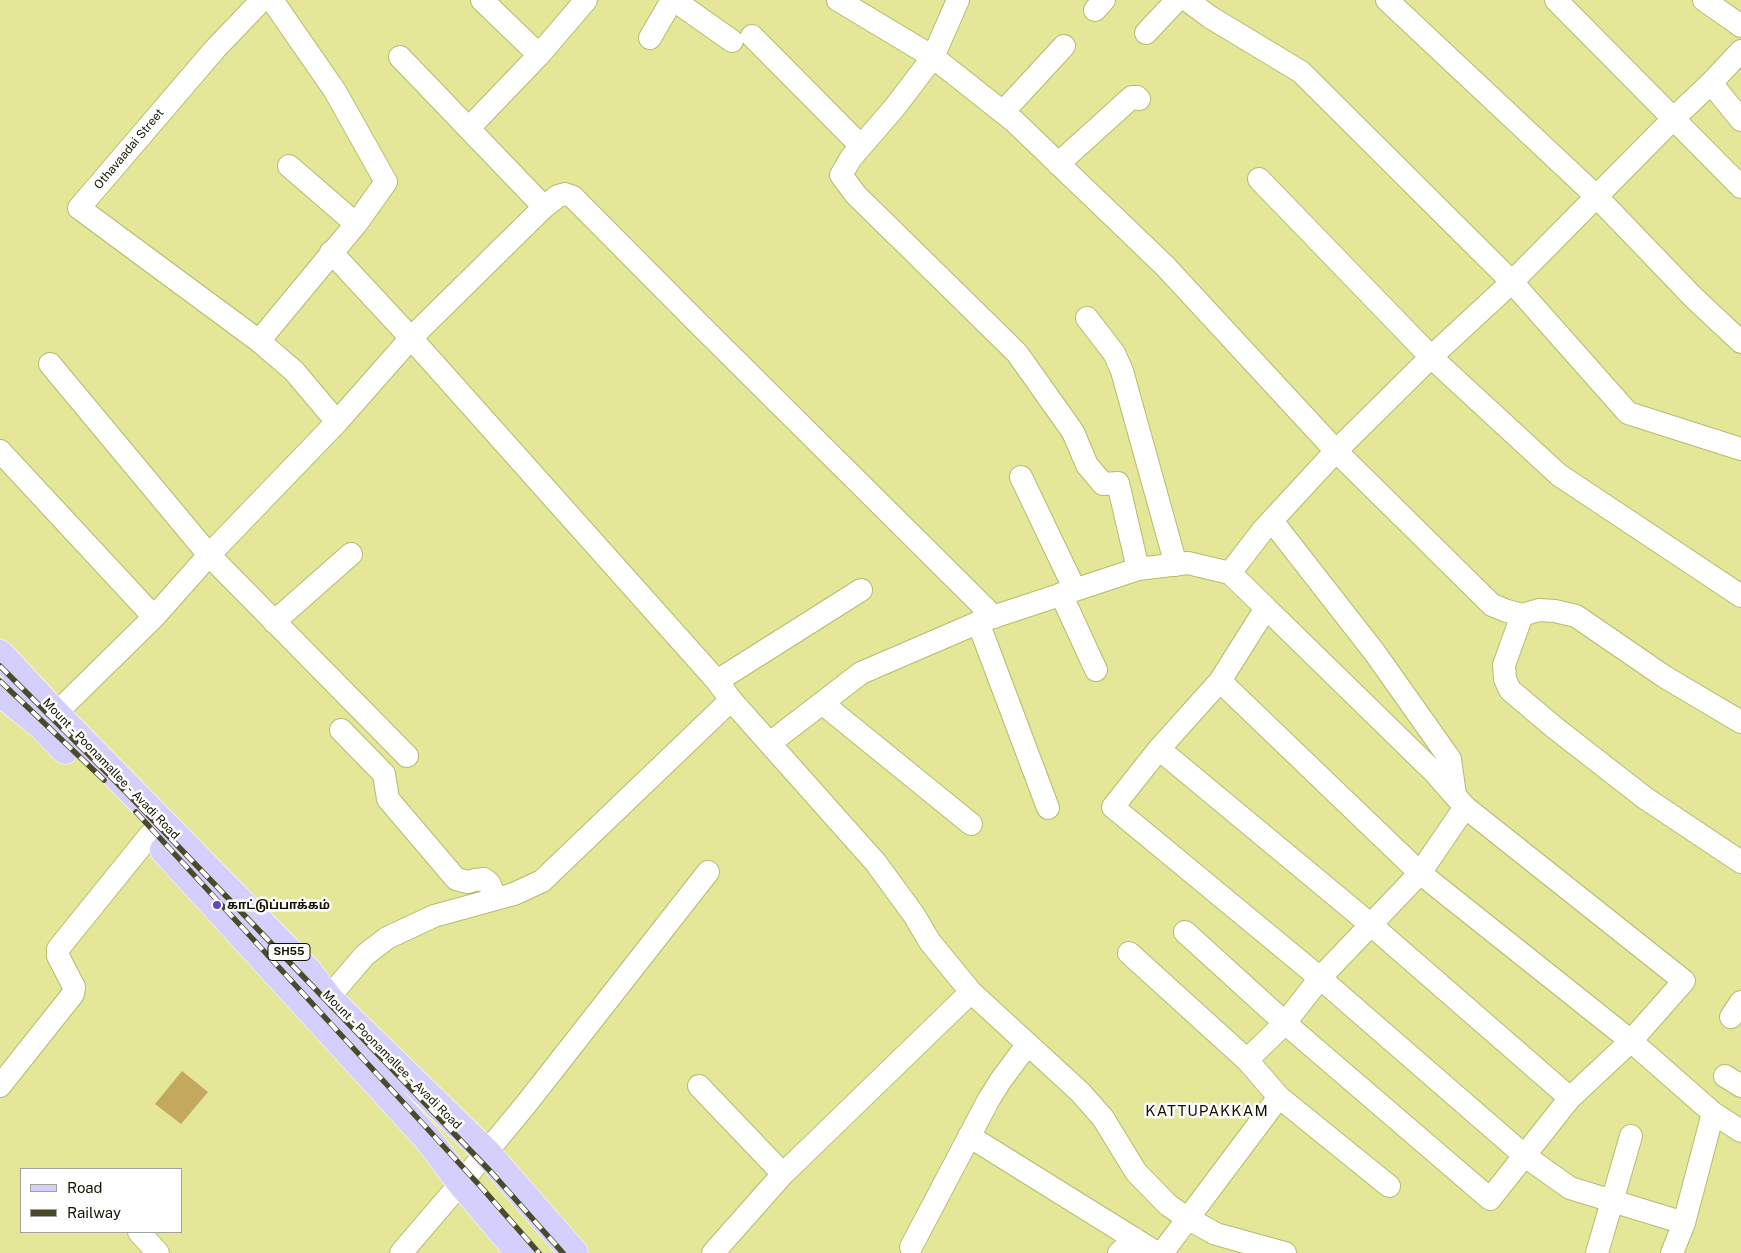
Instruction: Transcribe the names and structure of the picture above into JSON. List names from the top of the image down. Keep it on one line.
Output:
{"streets":{"main road":["Mount - Poonamallee - Avadi Road","SH55"],"street":["Othavaadai Street"]},"districts":["KATTUPAKKAM"],"places":["காட்டுப்பாக்கம்"],"legend":["Road","Railway"]}
